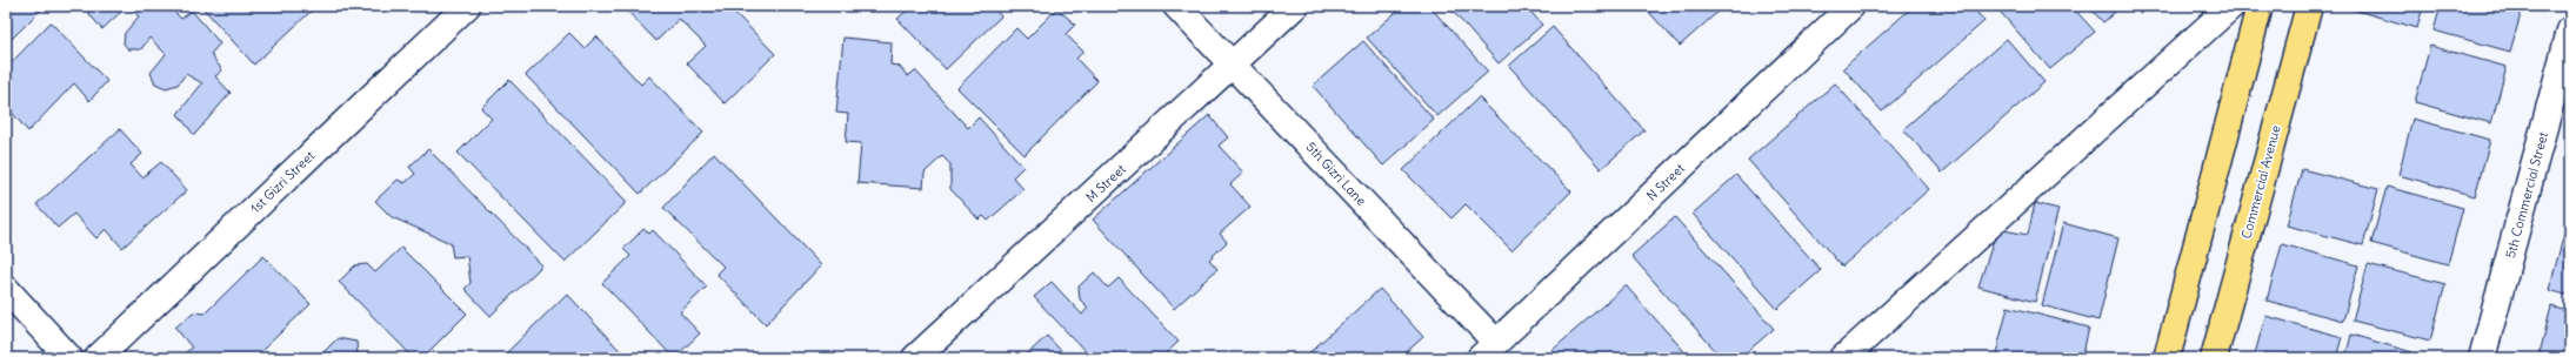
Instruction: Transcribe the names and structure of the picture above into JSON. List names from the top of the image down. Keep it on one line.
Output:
{"streets":{"main road":["Commercial Avenue"],"street":["5th Gizri Lane","1st Gizri Street","N Street","M Street","5th Commercial Street"]},"crossings":[["5th Gizri Lane","N Street"],["5th Gizri Lane","M Street"]]}
